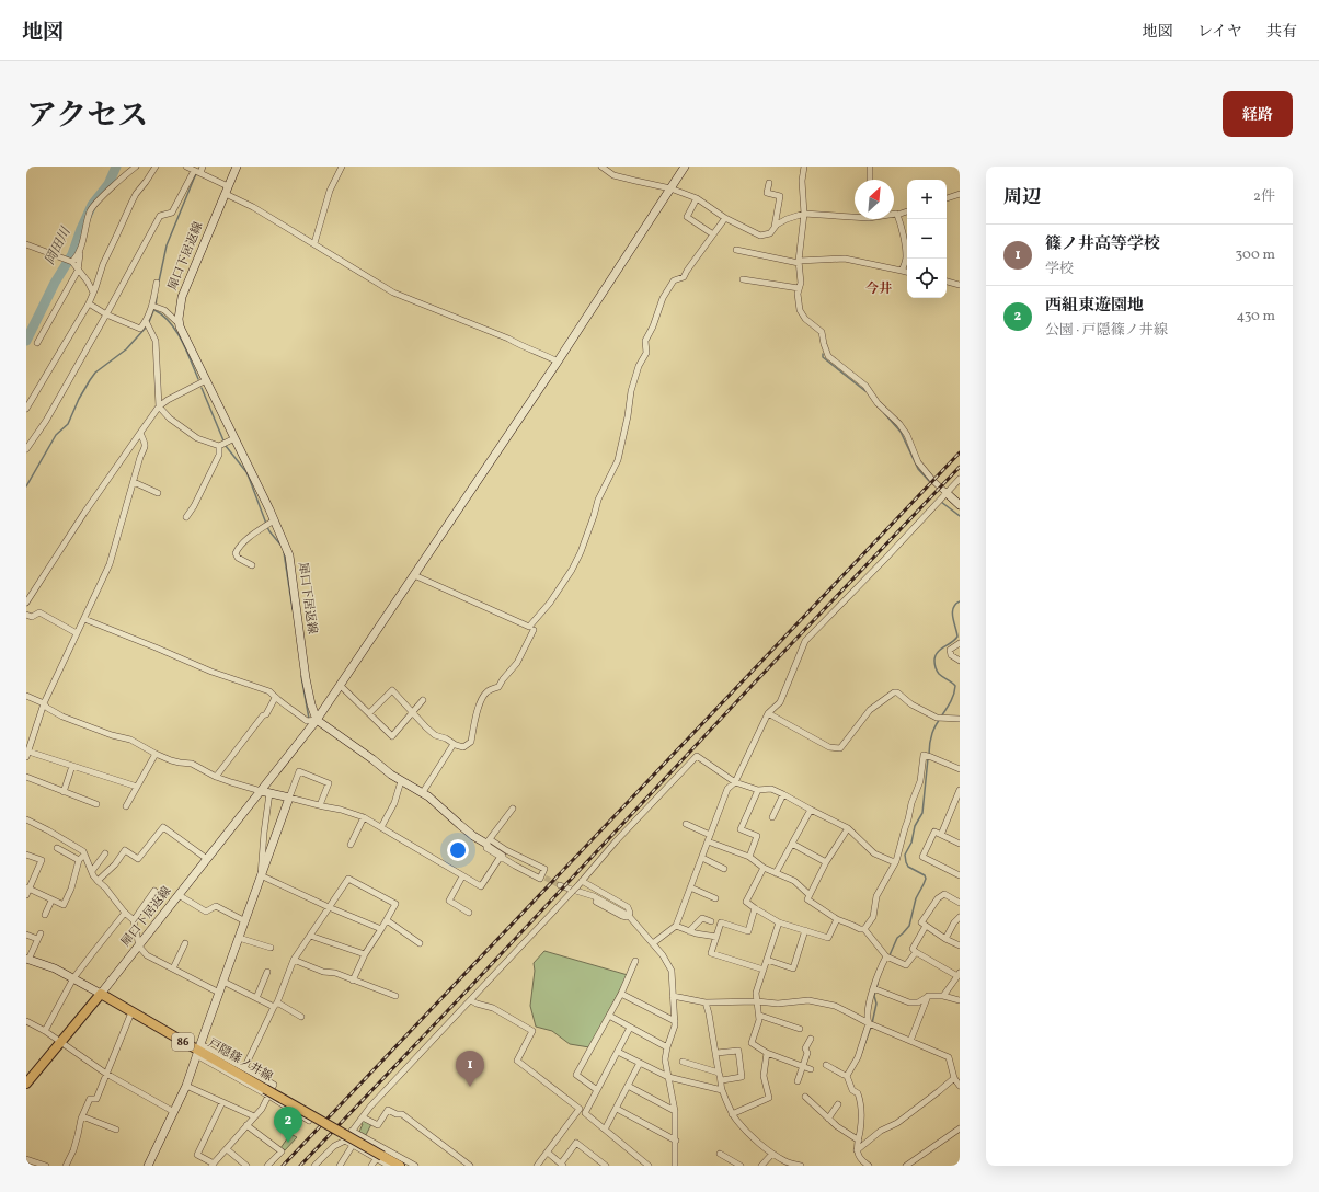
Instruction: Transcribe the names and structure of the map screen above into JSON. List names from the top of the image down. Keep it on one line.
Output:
{"streets":{"main road":["86","戸隠篠ノ井線"],"street":["犀口下居返線"]},"crossings":[["犀口下居返線","戸隠篠ノ井線"]],"districts":["今井"],"water":["岡田川"],"north":"top right","page":{"header":"地図","nav":["地図","レイヤ","共有"],"title":"アクセス","buttons":"経路","heading":["周辺","2件"],"map_buttons":["+","−"],"list":[{"mark":"1","name":"篠ノ井高等学校","note":"学校","value":"300 m"},{"mark":"2","name":"西組東遊園地","note":"公園 · 戸隠篠ノ井線","value":"430 m"}],"pins":["1","2"]}}
